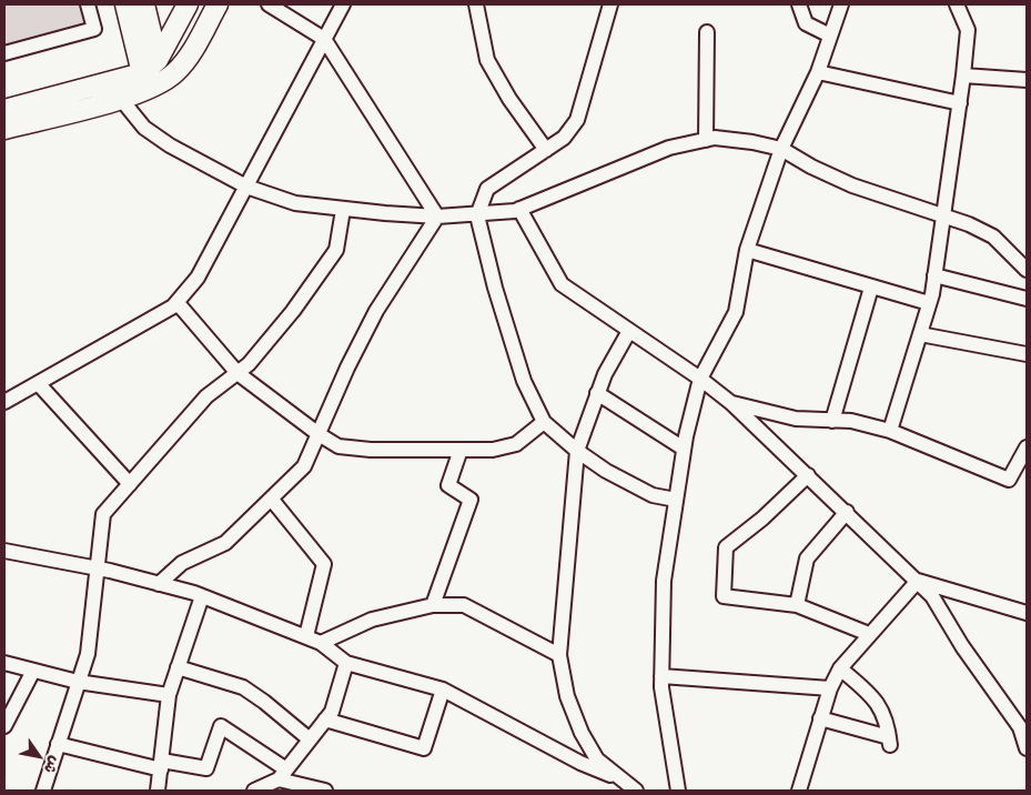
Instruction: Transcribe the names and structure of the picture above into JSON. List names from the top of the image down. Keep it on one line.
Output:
{"north":"bottom right"}
